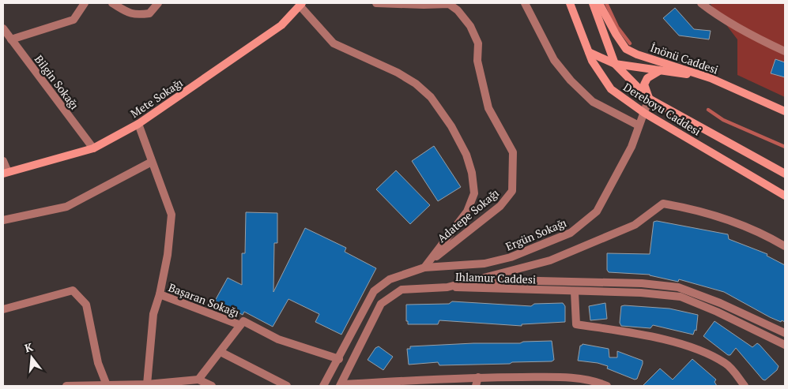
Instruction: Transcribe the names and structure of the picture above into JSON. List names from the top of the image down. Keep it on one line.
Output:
{"streets":{"main road":["İnönü Caddesi","Mete Sokağı","Dereboyu Caddesi"],"street":["Bilgin Sokağı","Adatepe Sokağı","Ergün Sokağı","Ihlamur Caddesi","Başaran Sokağı"]},"crossings":[["Bilgin Sokağı","Mete Sokağı"],["Dereboyu Caddesi","Ergün Sokağı"],["Adatepe Sokağı","Ergün Sokağı"]],"north":"top"}
